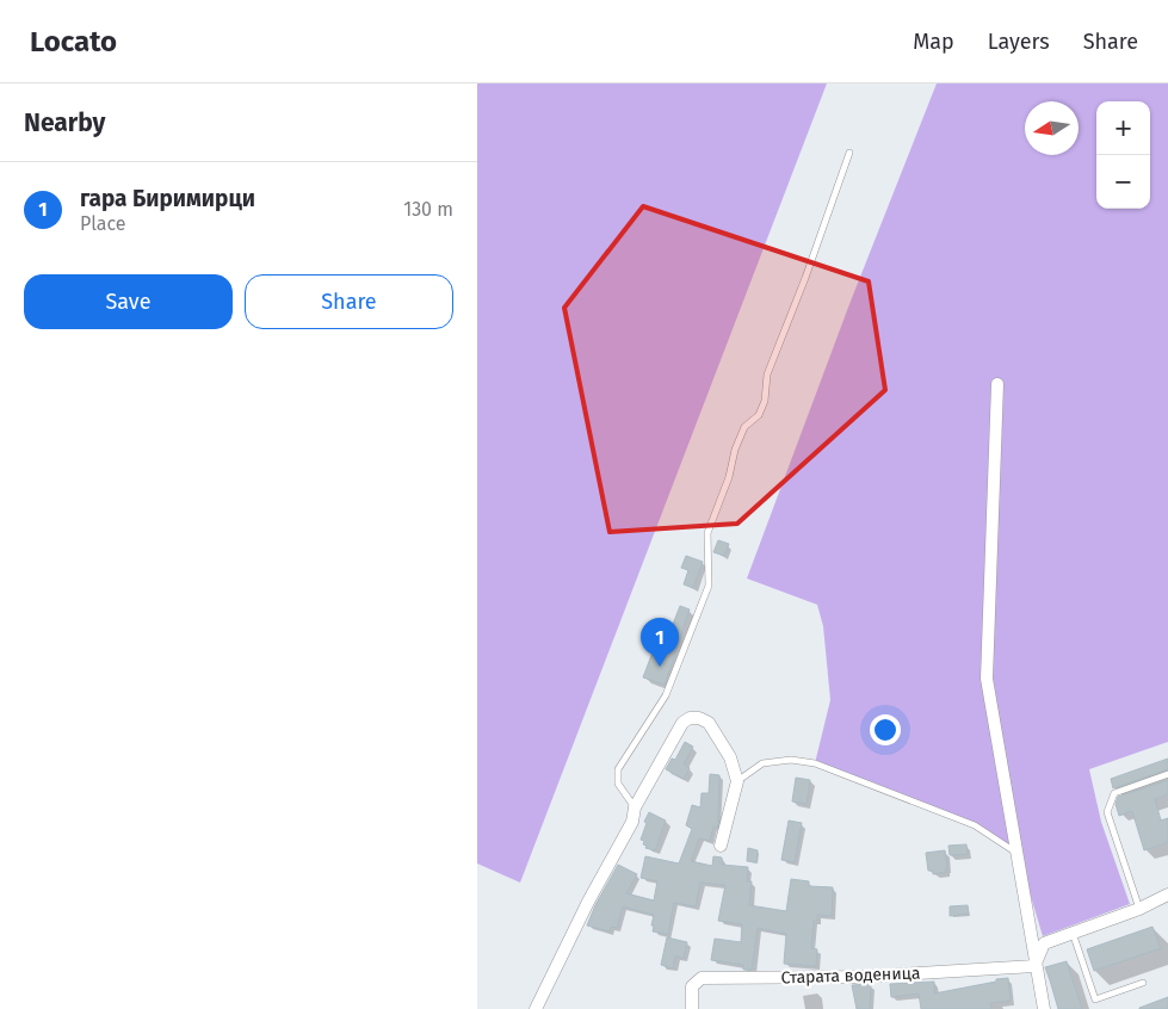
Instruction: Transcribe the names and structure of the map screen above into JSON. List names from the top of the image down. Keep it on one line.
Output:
{"streets":{"street":["Старата воденица"]},"north":"left","page":{"header":"Locato","nav":["Map","Layers","Share"],"heading":"Nearby","map_buttons":["+","−"],"list":[{"mark":"1","name":"гара Биримирци","note":"Place","value":"130 m"}],"buttons":["Save","Share"],"pins":"1"}}
